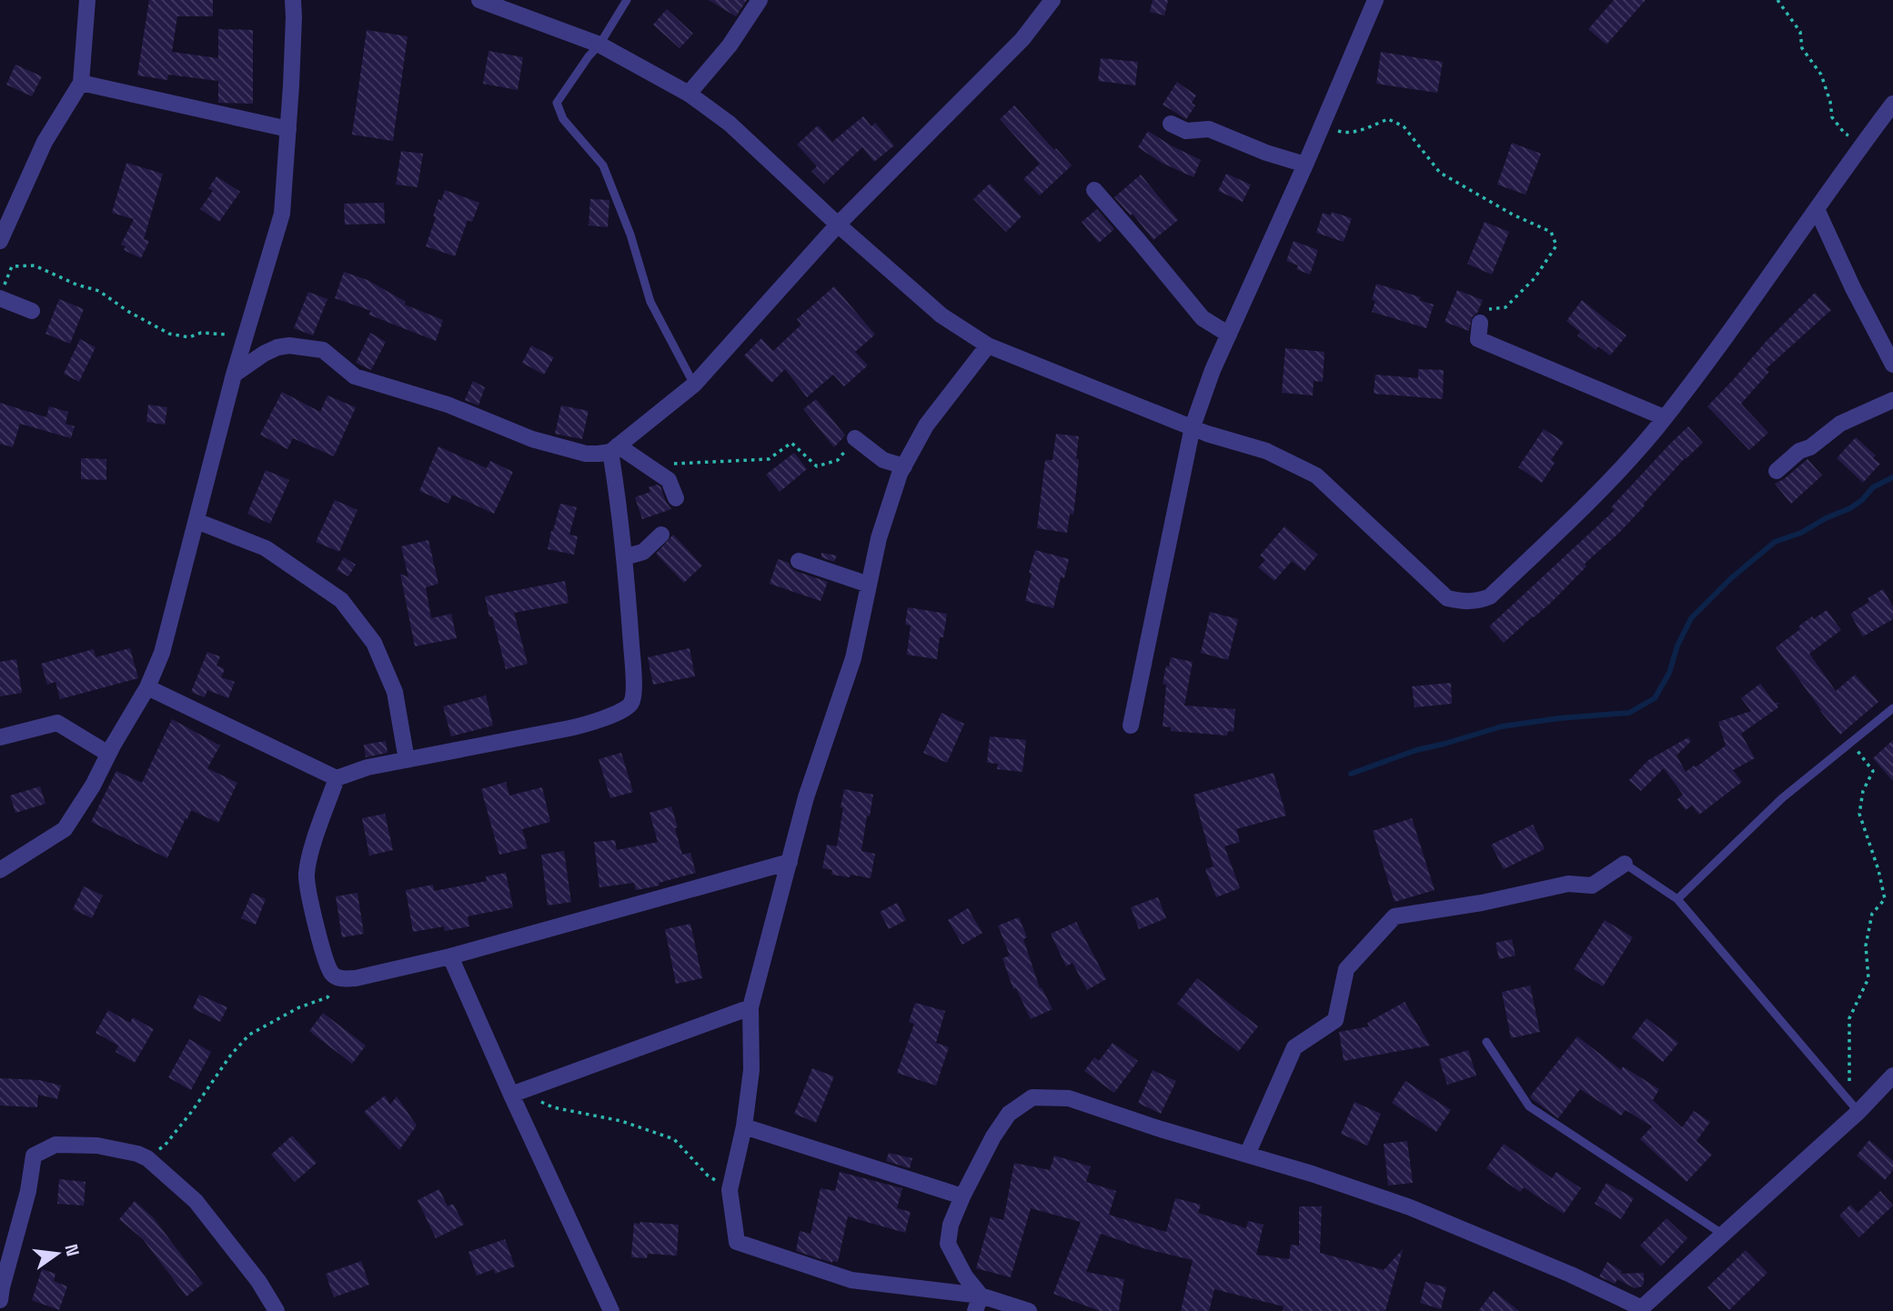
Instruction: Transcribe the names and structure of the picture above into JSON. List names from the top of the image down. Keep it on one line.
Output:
{"north":"right"}
